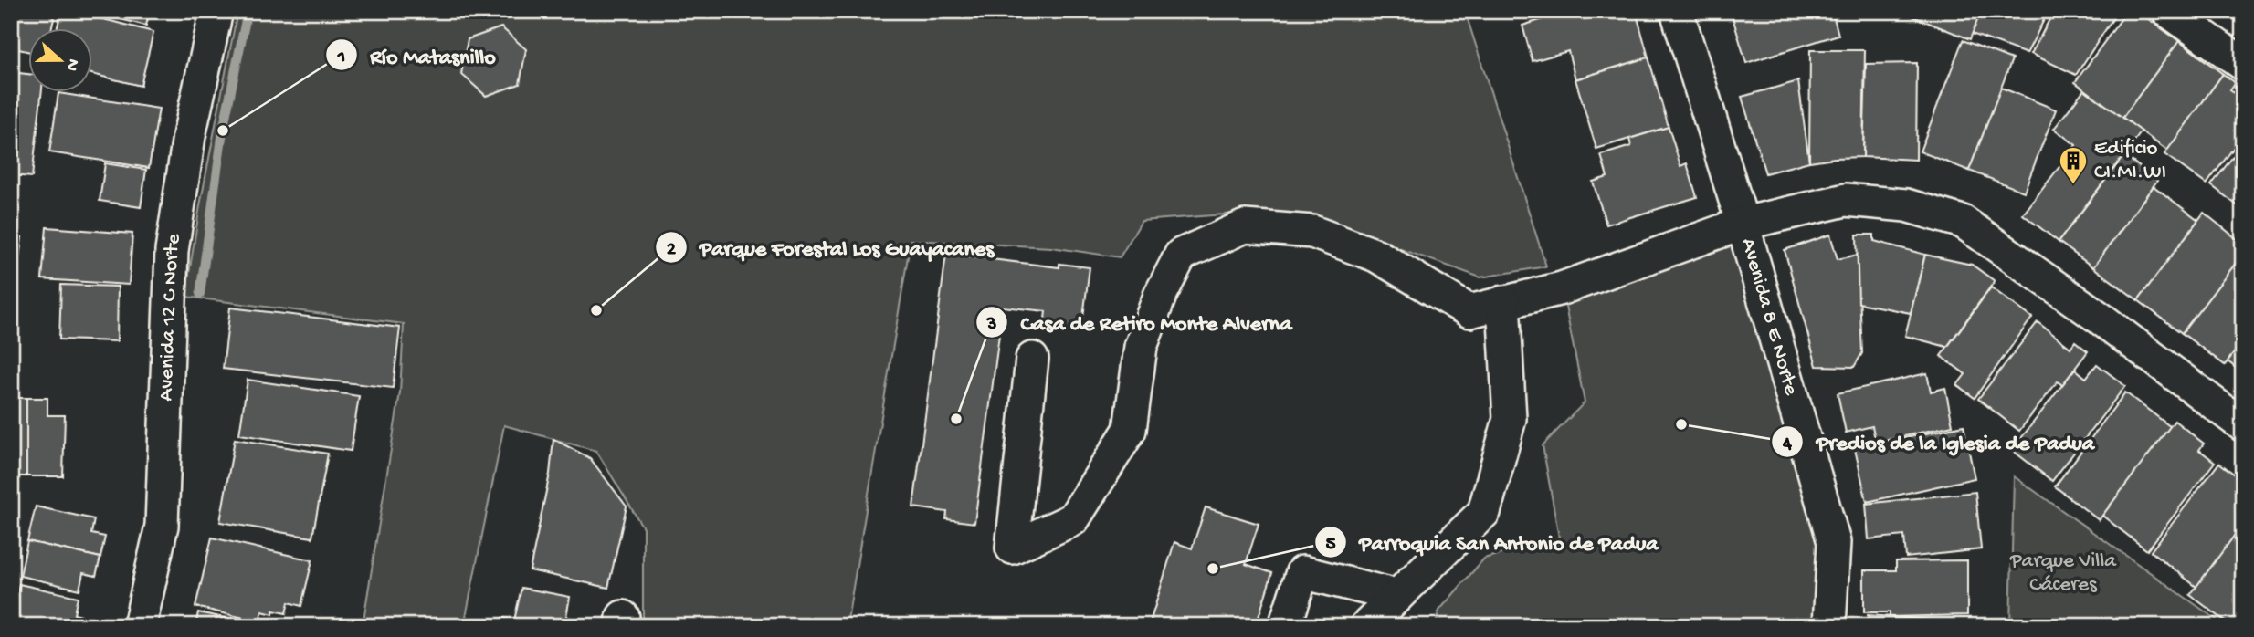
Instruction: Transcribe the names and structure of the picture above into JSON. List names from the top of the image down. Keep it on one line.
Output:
{"streets":{"street":["Avenida 8 E Norte","Avenida 12 C Norte"]},"parks":["Parque Villa Cáceres"],"places":{"other":["Río Matasnillo","Parque Forestal Los Guayacanes","Casa de Retiro Monte Alverna","Predios de la Iglesia de Padua","Parroquia San Antonio de Padua"],"building":["Edificio CI.MI.WI"]},"north":"right"}
